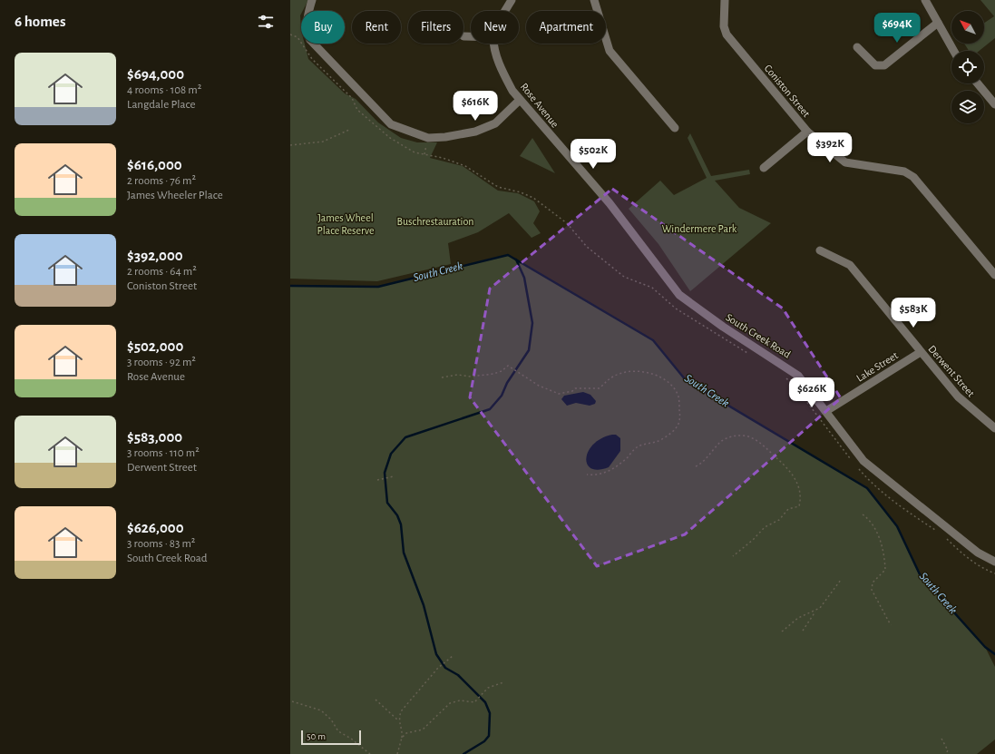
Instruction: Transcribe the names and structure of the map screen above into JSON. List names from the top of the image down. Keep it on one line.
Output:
{"streets":{"street":["Coniston Street","Rose Avenue","South Creek Road","Lake Street","Derwent Street"]},"crossings":[["Rose Avenue","South Creek Road"],["South Creek Road","Lake Street"],["Lake Street","Derwent Street"]],"water":["South Creek"],"parks":["James Wheel Place Reserve","Buschrestauration","Windermere Park"],"scale_bar":"50 m","north":"top left","page":{"heading":"6 homes","chip":["Buy","Rent","Filters","New","Apartment"],"price":["$694K","$616K","$392K","$502K","$583K","$626K"],"list":[{"name":"$694,000","note":"4 rooms · 108 m² · Langdale Place"},{"name":"$616,000","note":"2 rooms · 76 m² · James Wheeler Place"},{"name":"$392,000","note":"2 rooms · 64 m² · Coniston Street"},{"name":"$502,000","note":"3 rooms · 92 m² · Rose Avenue"},{"name":"$583,000","note":"3 rooms · 110 m² · Derwent Street"},{"name":"$626,000","note":"3 rooms · 83 m² · South Creek Road"}],"scale":"50 m"}}
